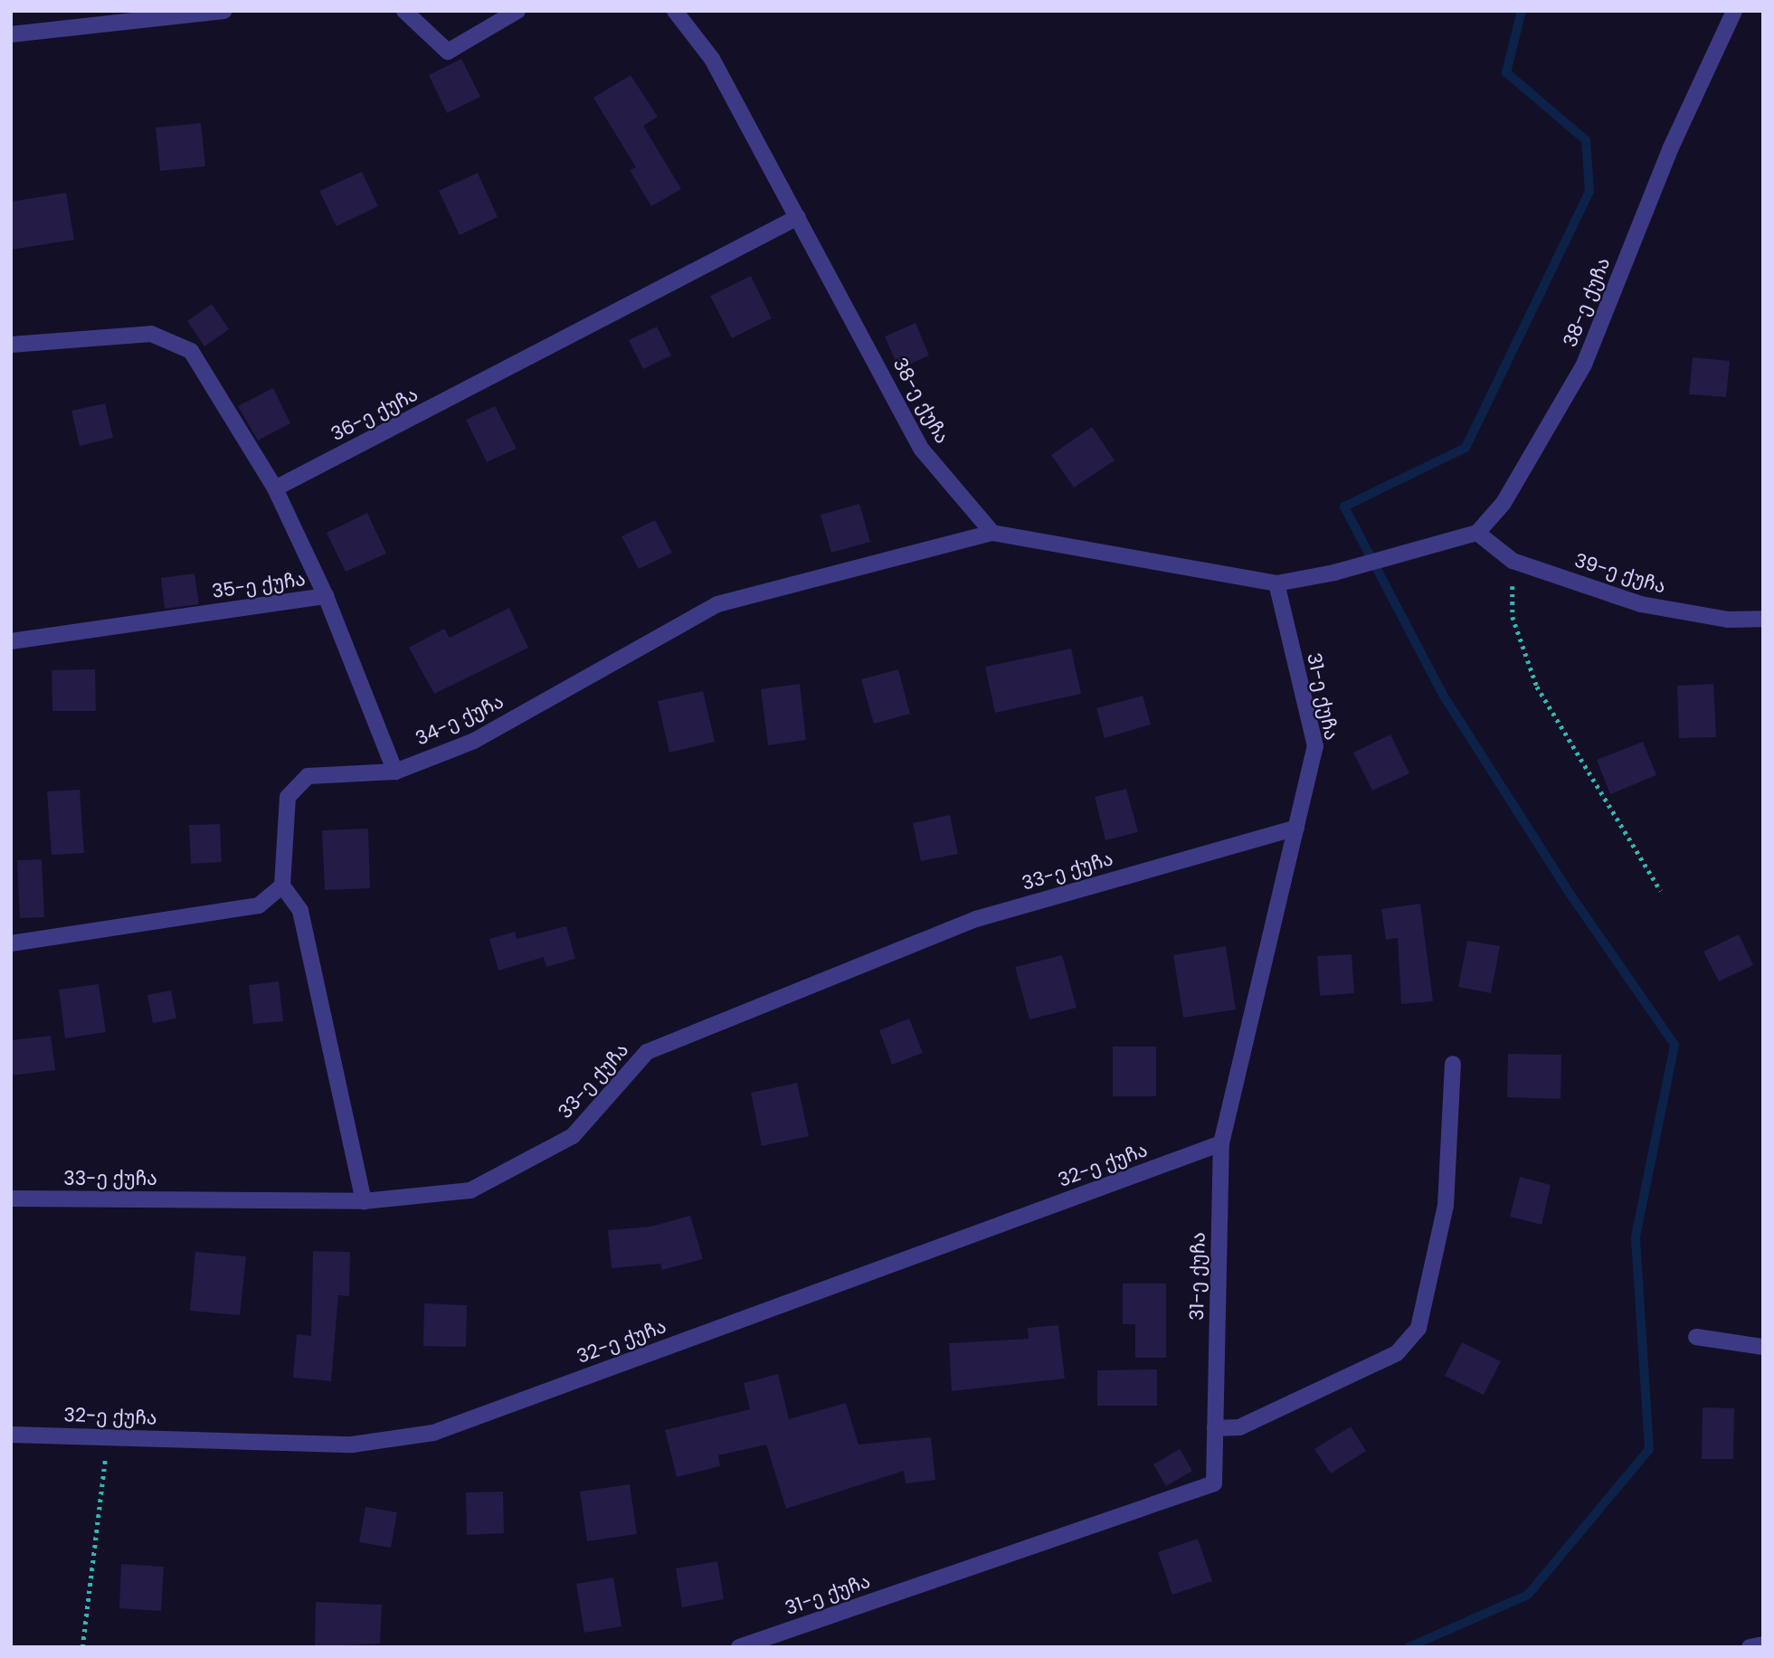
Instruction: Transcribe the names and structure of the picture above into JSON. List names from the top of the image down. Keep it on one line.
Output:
{"streets":{"street":["38-ე ქუჩა","36-ე ქუჩა","39-ე ქუჩა","35-ე ქუჩა","31-ე ქუჩა","34-ე ქუჩა","33-ე ქუჩა","32-ე ქუჩა"]},"crossings":[["38-ე ქუჩა","36-ე ქუჩა"],["38-ე ქუჩა","39-ე ქუჩა"],["38-ე ქუჩა","34-ე ქუჩა"],["35-ე ქუჩა","34-ე ქუჩა"],["31-ე ქუჩა","33-ე ქუჩა"],["31-ე ქუჩა","32-ე ქუჩა"]]}
